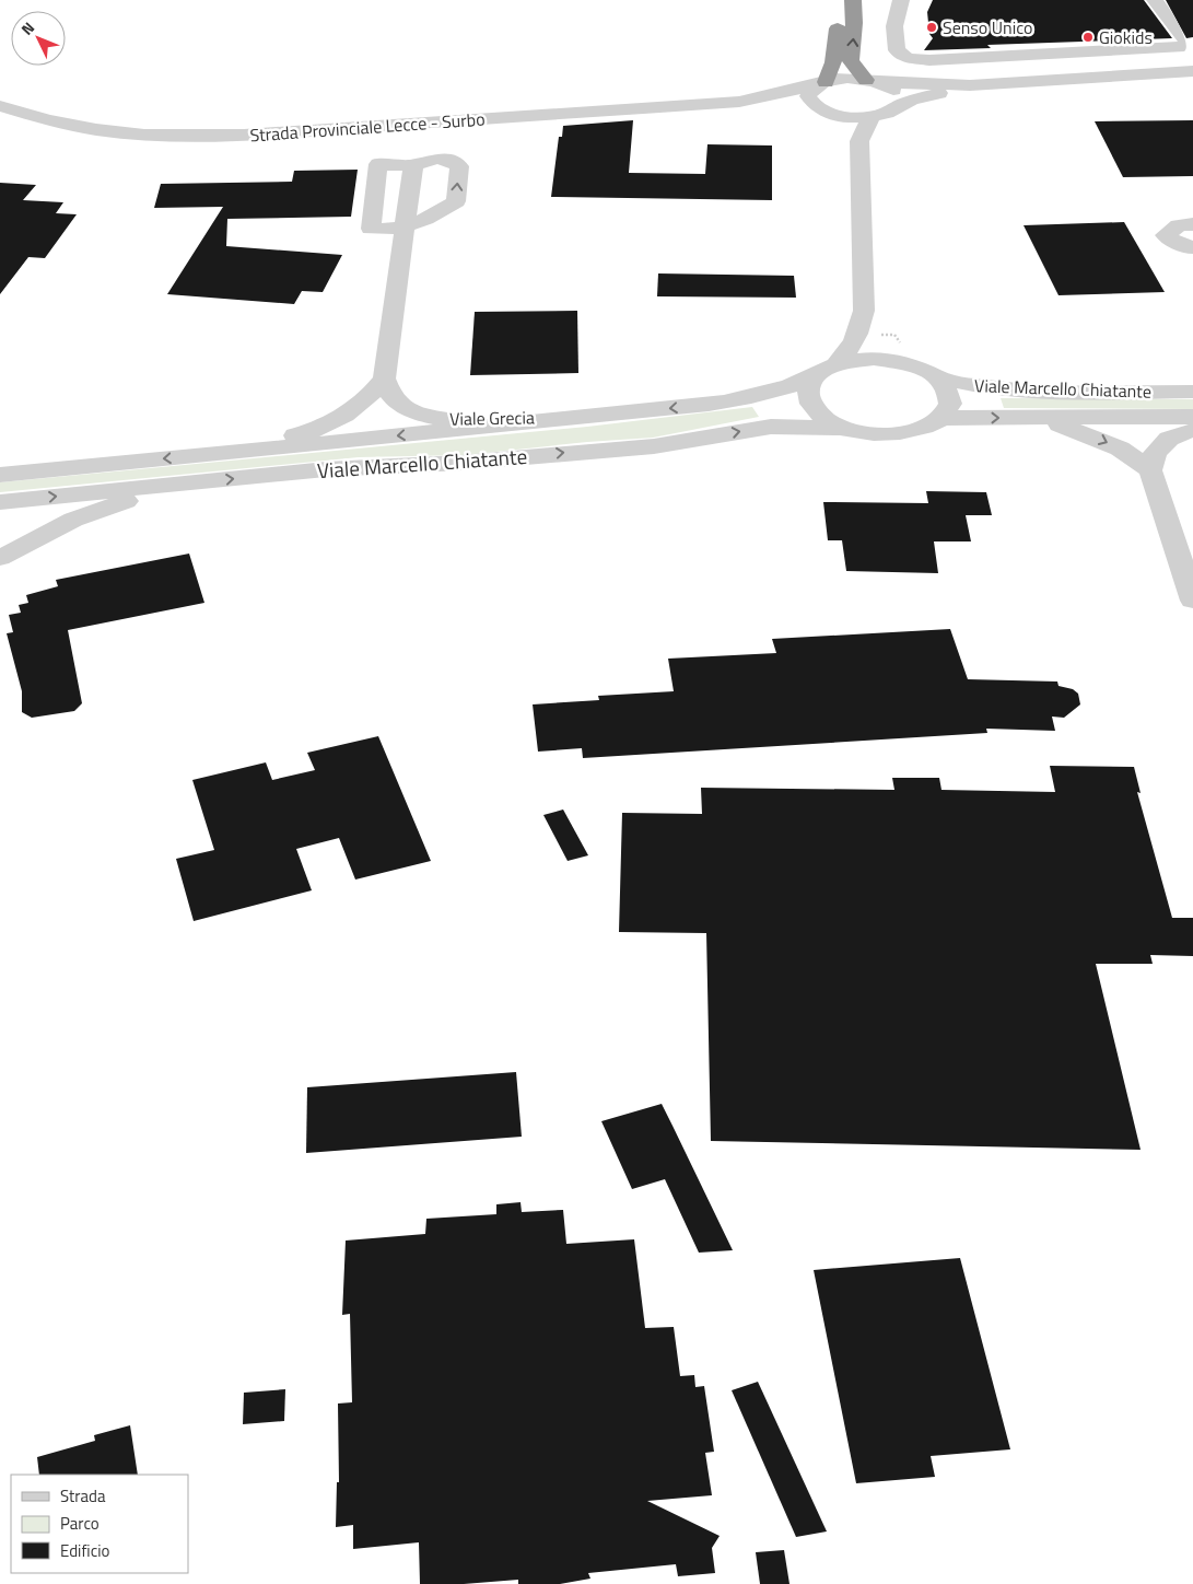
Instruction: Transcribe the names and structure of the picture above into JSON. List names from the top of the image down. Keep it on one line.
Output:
{"streets":{"street":["Strada Provinciale Lecce - Surbo","Viale Marcello Chiatante","Viale Grecia"]},"crossings":[["Viale Marcello Chiatante","Viale Grecia"]],"places":["Senso Unico","Giokids"],"legend":["Strada","Parco","Edificio"],"north":"top left"}
